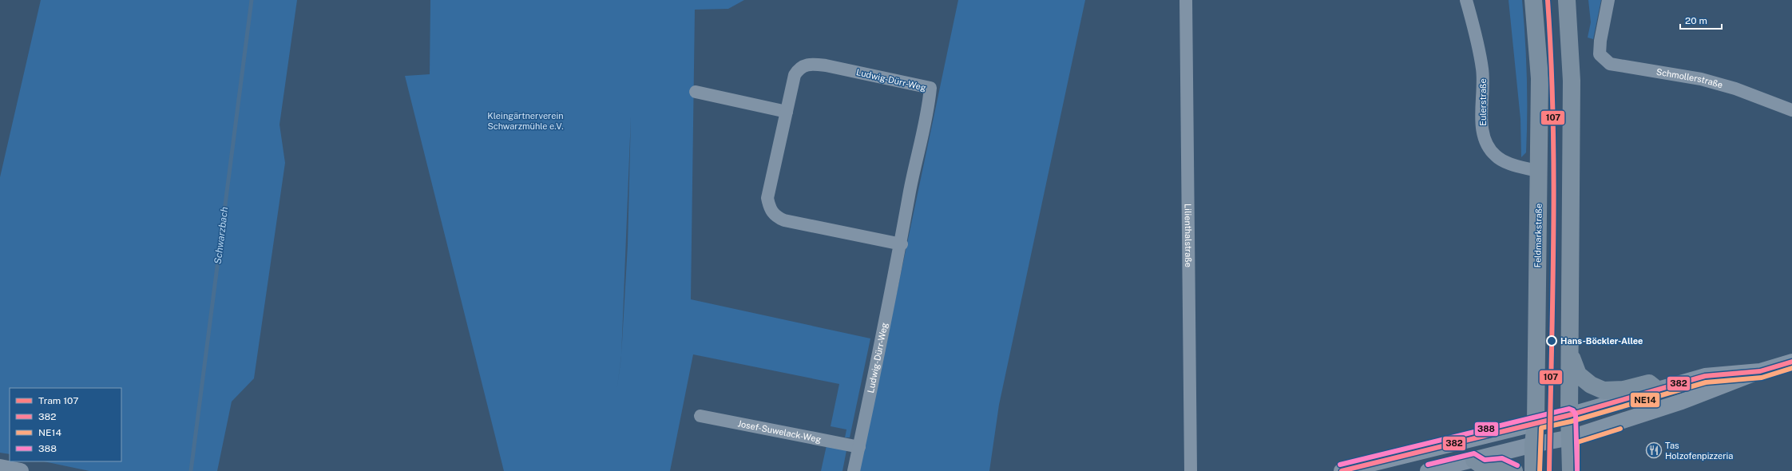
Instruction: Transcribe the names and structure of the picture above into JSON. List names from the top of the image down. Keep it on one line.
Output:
{"streets":{"main road":["Feldmarkstraße"],"street":["Schmollerstraße","Ludwig-Dürr-Weg","Eulerstraße","Lilienthalstraße","Josef-Suwelack-Weg"]},"crossings":[["Ludwig-Dürr-Weg","Josef-Suwelack-Weg"],["Eulerstraße","Feldmarkstraße"]],"water":["Schwarzbach"],"parks":["Kleingärtnerverein Schwarzmühle e.V."],"places":{"other":["Hans-Böckler-Allee"],"restaurant":["Tas Holzofenpizzeria"]},"lines":["tram line 107","transit line 382","transit line NE14","transit line 388"],"legend":["Tram 107","382","NE14","388"],"scale_bar":"20 m"}
